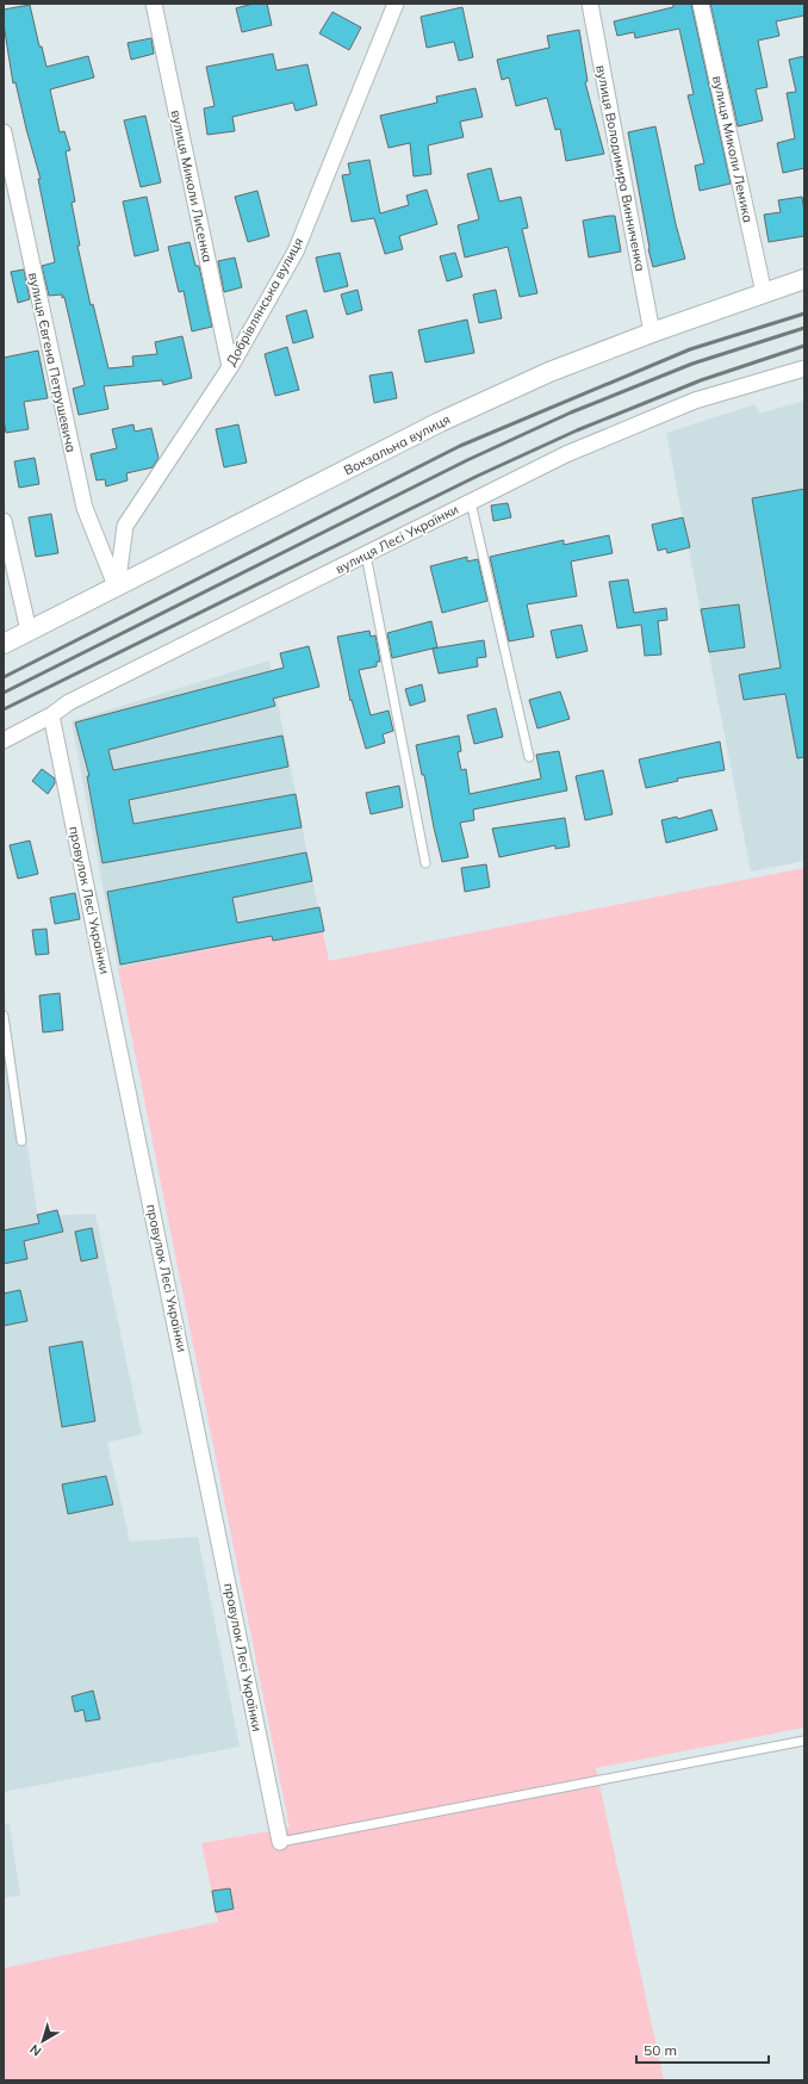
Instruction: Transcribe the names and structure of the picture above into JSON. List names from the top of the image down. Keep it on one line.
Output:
{"streets":{"street":["вулиця Миколи Лемика","вулиця Володимира Винниченка","вулиця Миколи Лисенка","Добрівлянська вулиця","вулиця Євгена Петрушевича","Вокзальна вулиця","вулиця Лесі Українки","провулок Лесі Українки"]},"crossings":[["вулиця Миколи Лемика","Вокзальна вулиця"],["вулиця Володимира Винниченка","Вокзальна вулиця"],["вулиця Миколи Лисенка","Добрівлянська вулиця"],["Добрівлянська вулиця","вулиця Євгена Петрушевича"],["Добрівлянська вулиця","Вокзальна вулиця"],["вулиця Євгена Петрушевича","Вокзальна вулиця"],["вулиця Лесі Українки","провулок Лесі Українки"]],"scale_bar":"50 m","north":"bottom left"}
